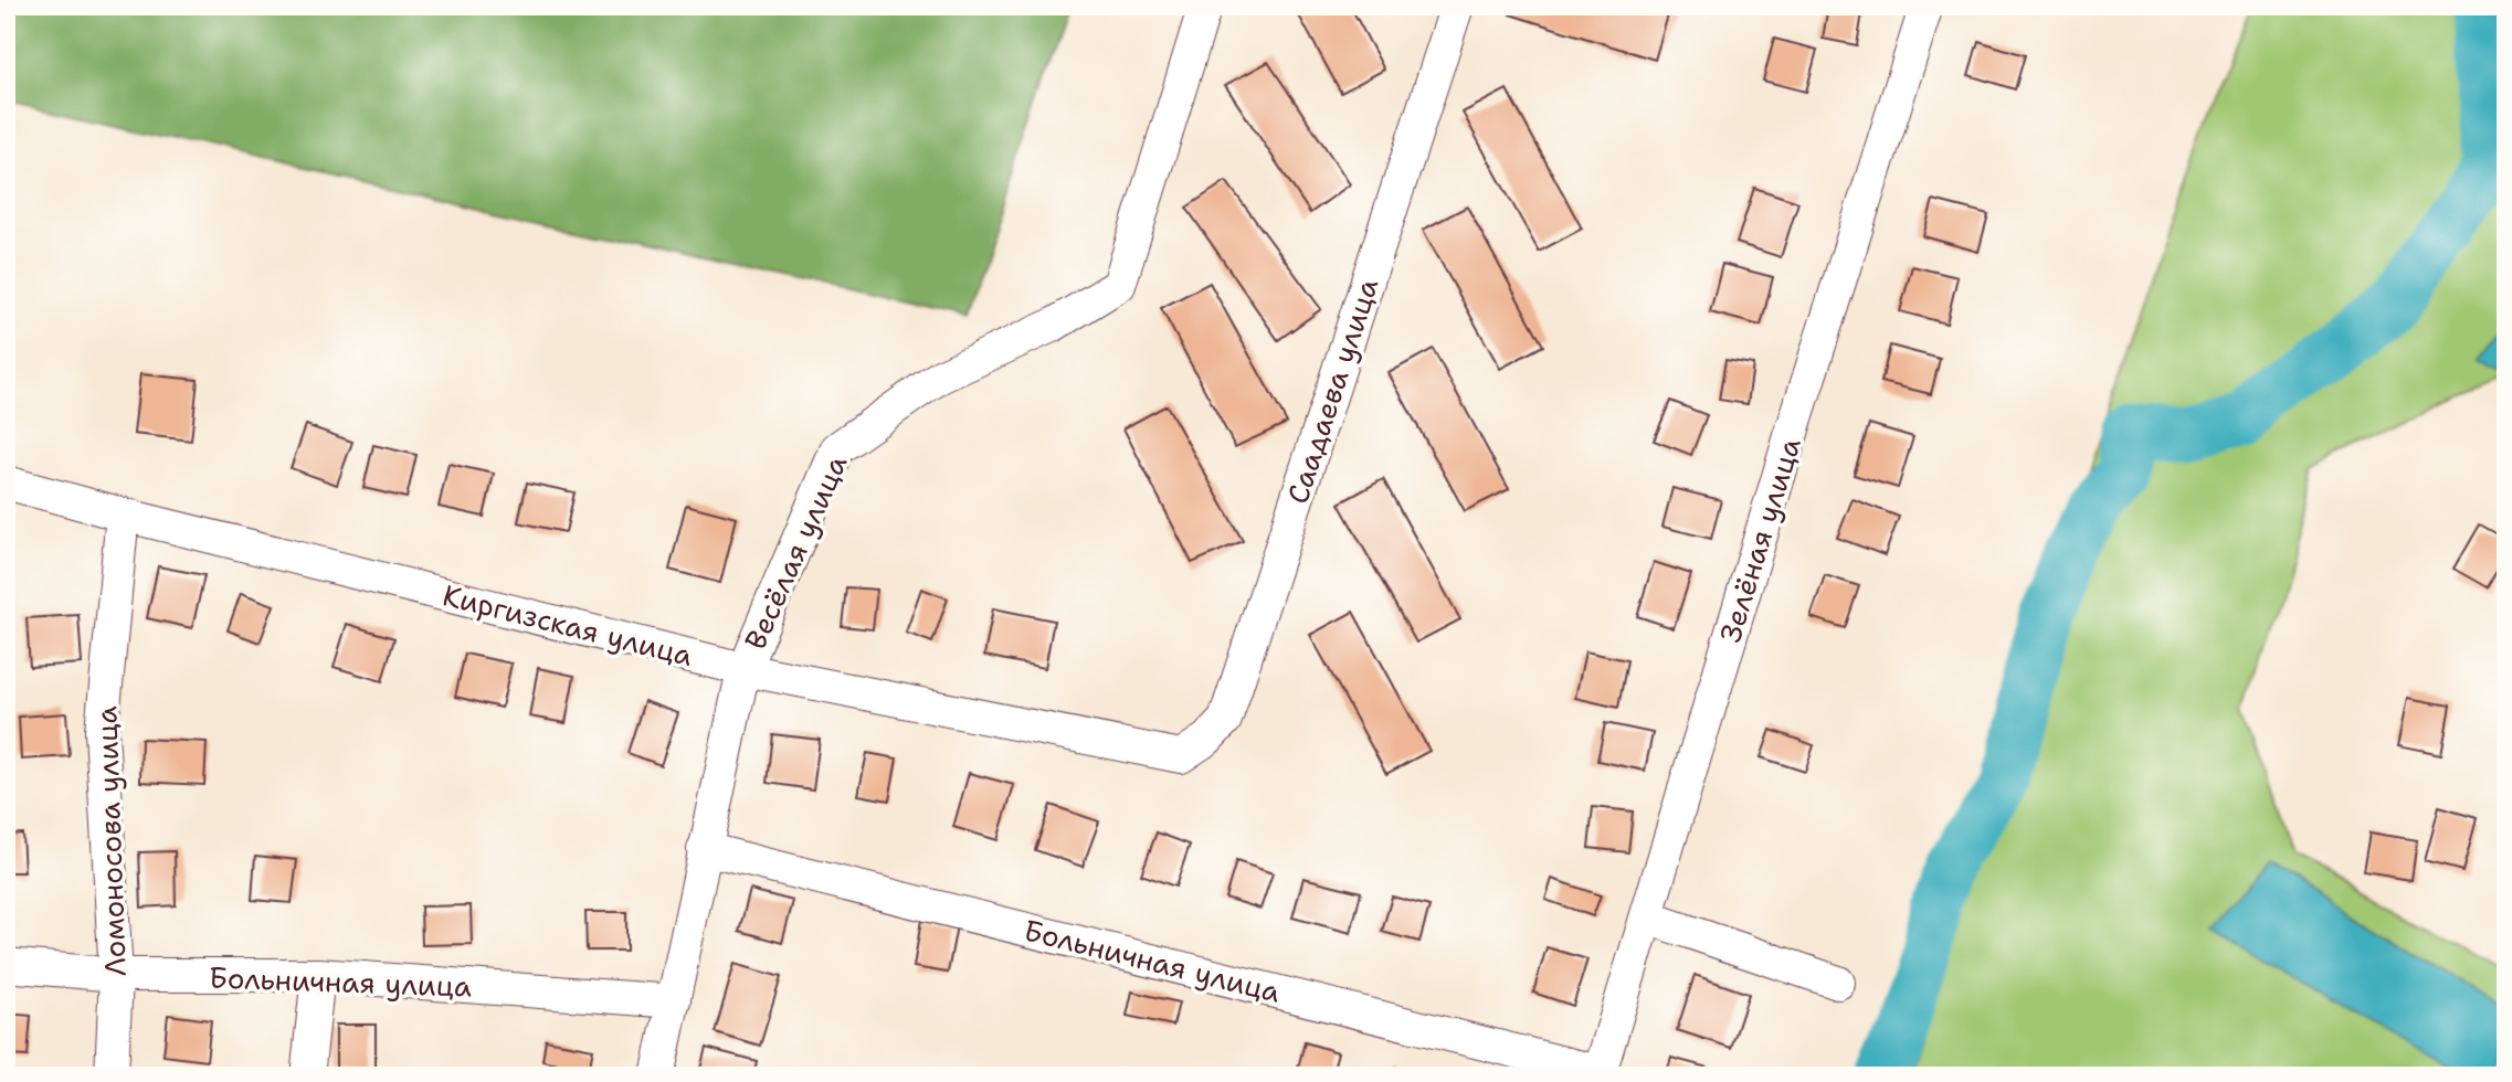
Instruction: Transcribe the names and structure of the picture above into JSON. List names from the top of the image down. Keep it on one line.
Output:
{"streets":{"street":["Саадаева улица","Зелёная улица","Весёлая улица","Киргизская улица","Ломоносова улица","Больничная улица"]},"crossings":[["Саадаева улица","Киргизская улица"],["Зелёная улица","Больничная улица"],["Весёлая улица","Киргизская улица"],["Весёлая улица","Больничная улица"],["Киргизская улица","Ломоносова улица"],["Ломоносова улица","Больничная улица"]]}
